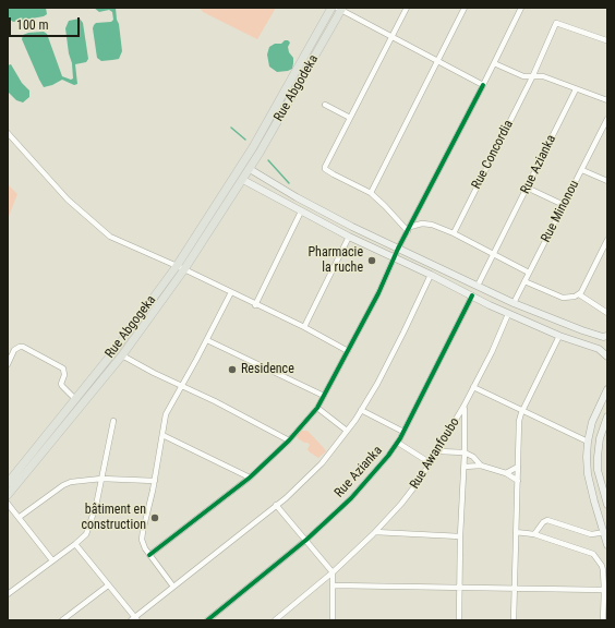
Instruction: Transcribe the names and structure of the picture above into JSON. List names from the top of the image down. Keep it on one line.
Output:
{"streets":{"main road":["Rue Abgodeka","Rue Abgogeka"],"street":["Rue Concordia","Rue Azianka","Rue Minonou","Rue Awanfoubo"]},"crossings":[["Rue Abgodeka","Rue Abgogeka"]],"places":["Pharmacie la ruche","Residence","bâtiment en construction"],"scale_bar":"100 m"}
